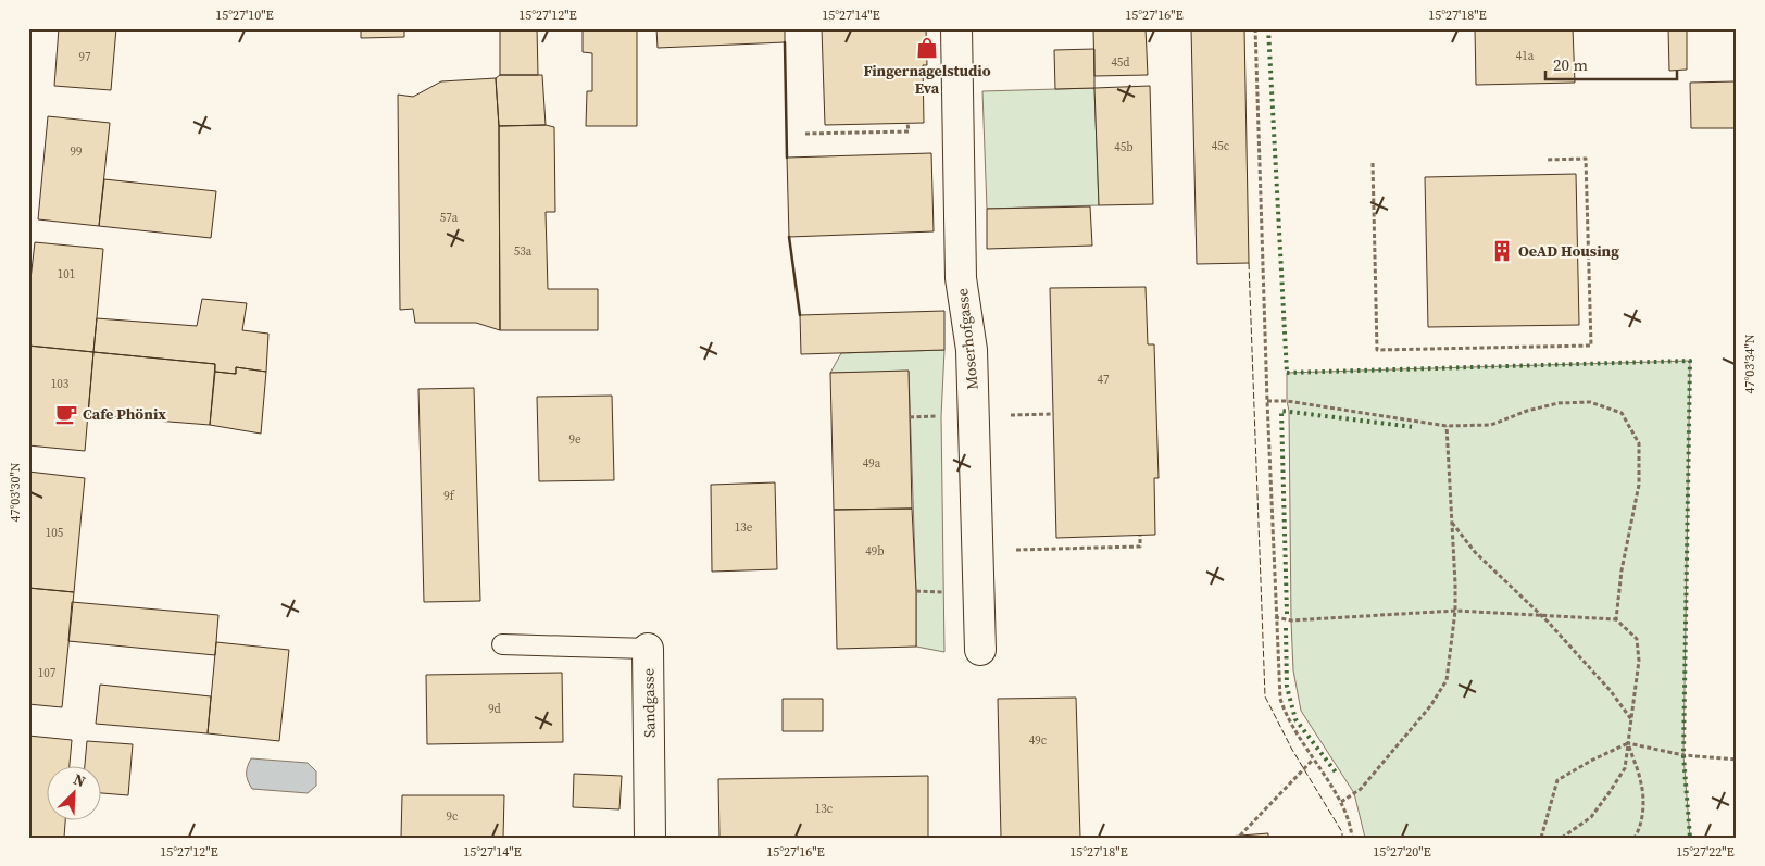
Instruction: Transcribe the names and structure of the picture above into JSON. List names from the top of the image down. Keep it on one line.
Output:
{"streets":{"street":["Moserhofgasse","Sandgasse"]},"places":{"shop":["Fingernagelstudio Eva"],"building":["OeAD Housing"],"cafe":["Cafe Phönix"]},"house_numbers":["41a","97","45d","45c","45b","99","57a","53a","101","47","103","9e","49a","9f","13e","105","49b","107","9d","49c","13c","9c"],"scale_bar":"20 m","north":"top right","coordinates":["15°27'10\"E","15°27'12\"E","15°27'14\"E","15°27'16\"E","15°27'18\"E","47°03'34\"N","47°03'30\"N","15°27'20\"E","15°27'22\"E"]}
